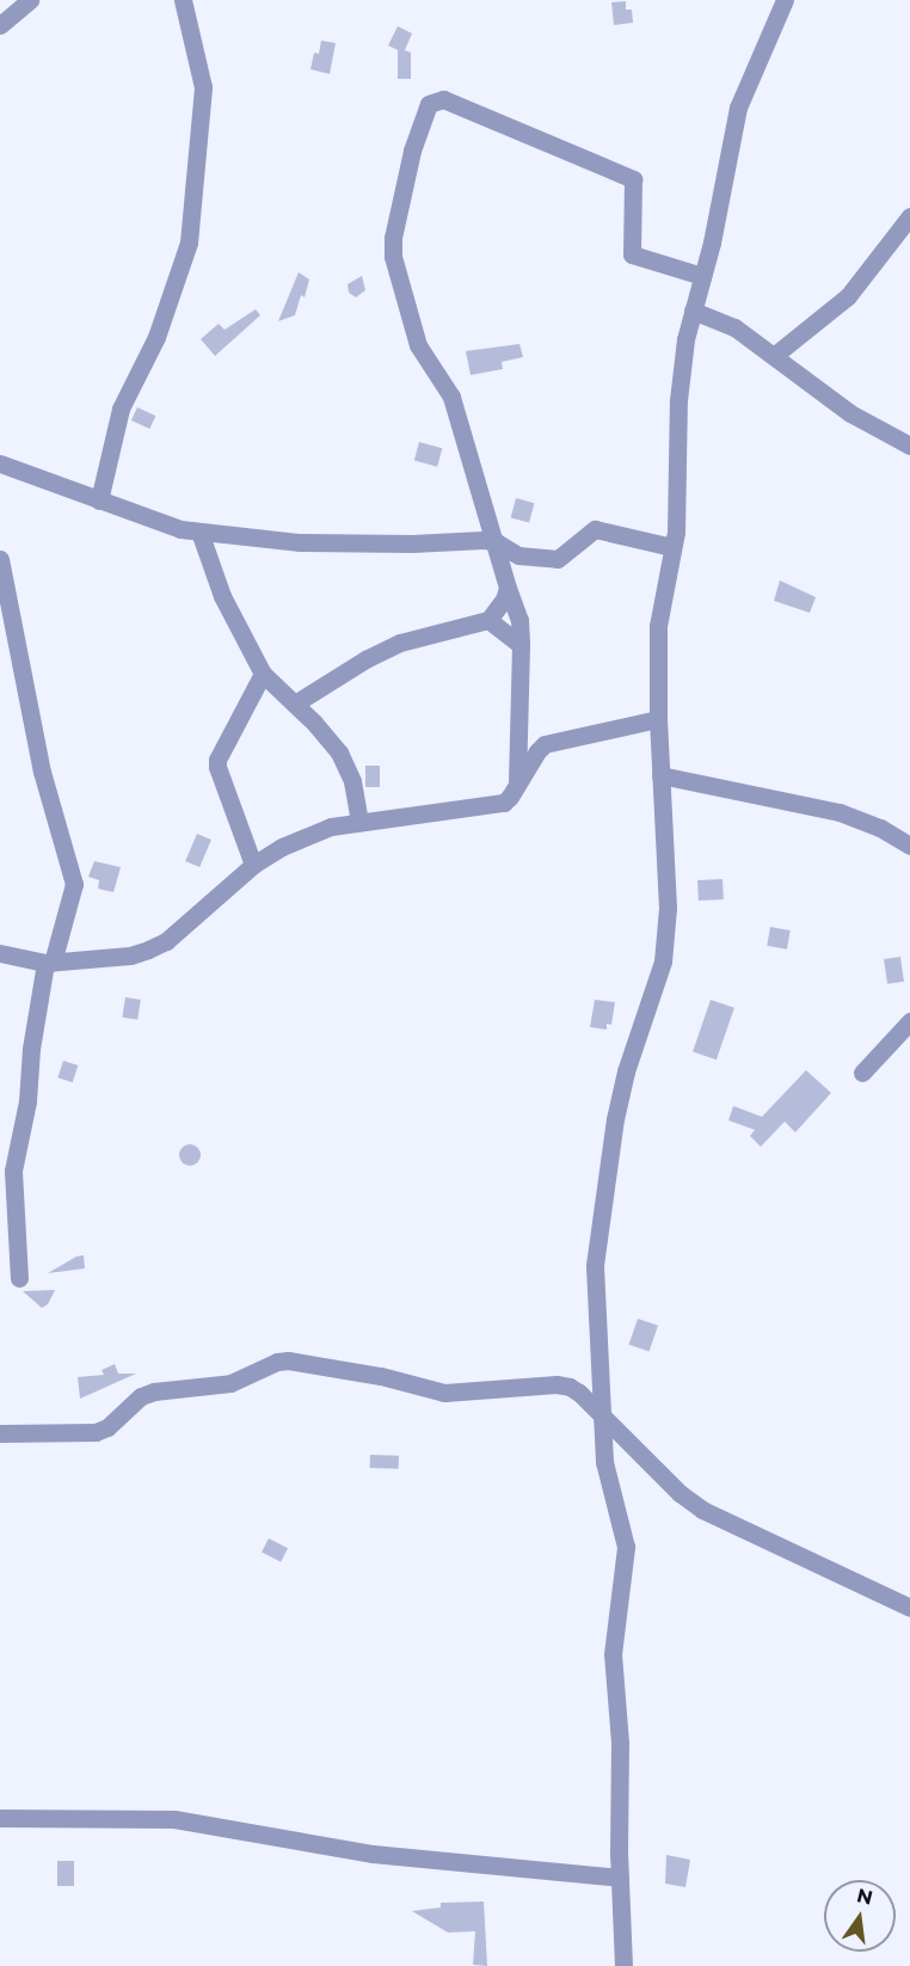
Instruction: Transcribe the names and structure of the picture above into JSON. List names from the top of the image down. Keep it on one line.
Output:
{"north":"top"}
